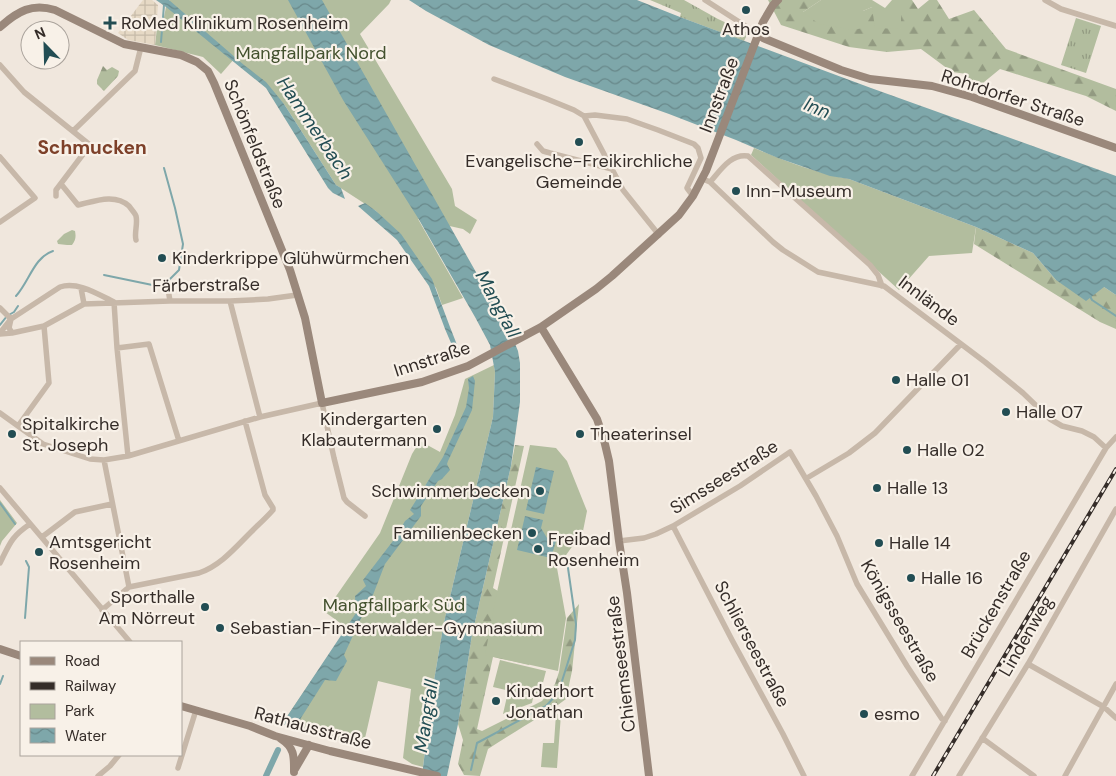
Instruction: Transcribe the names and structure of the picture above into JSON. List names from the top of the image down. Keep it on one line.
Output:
{"streets":{"main road":["Innstraße","Rohrdorfer Straße","Schönfeldstraße","Chiemseestraße","Rathausstraße"],"street":["Färberstraße","Innlände","Simsseestraße","Brückenstraße","Königsseestraße","Lindenweg","Schlierseestraße"]},"crossings":[["Innstraße","Rohrdorfer Straße"],["Innstraße","Schönfeldstraße"],["Innstraße","Innlände"],["Innstraße","Chiemseestraße"],["Schönfeldstraße","Färberstraße"],["Innlände","Brückenstraße"],["Simsseestraße","Königsseestraße"],["Simsseestraße","Schlierseestraße"],["Simsseestraße","Chiemseestraße"],["Brückenstraße","Königsseestraße"]],"districts":["Schmucken"],"water":["Inn","Hammerbach","Mangfall"],"parks":["Mangfallpark Nord","Mangfallpark Süd"],"places":{"other":["Athos","Evangelische-Freikirchliche Gemeinde","Inn-Museum","Kinderkrippe Glühwürmchen","Halle 01","Halle 07","Kindergarten Klabautermann","Spitalkirche St. Joseph","Theaterinsel","Halle 02","Halle 13","Schwimmerbecken","Familienbecken","Halle 14","Freibad Rosenheim","Amtsgericht Rosenheim","Halle 16","Sporthalle Am Nörreut","Sebastian-Finsterwalder-Gymnasium","Kinderhort Jonathan","esmo"],"health":["RoMed Klinikum Rosenheim"]},"legend":["Road","Railway","Park","Water"],"north":"top left"}
